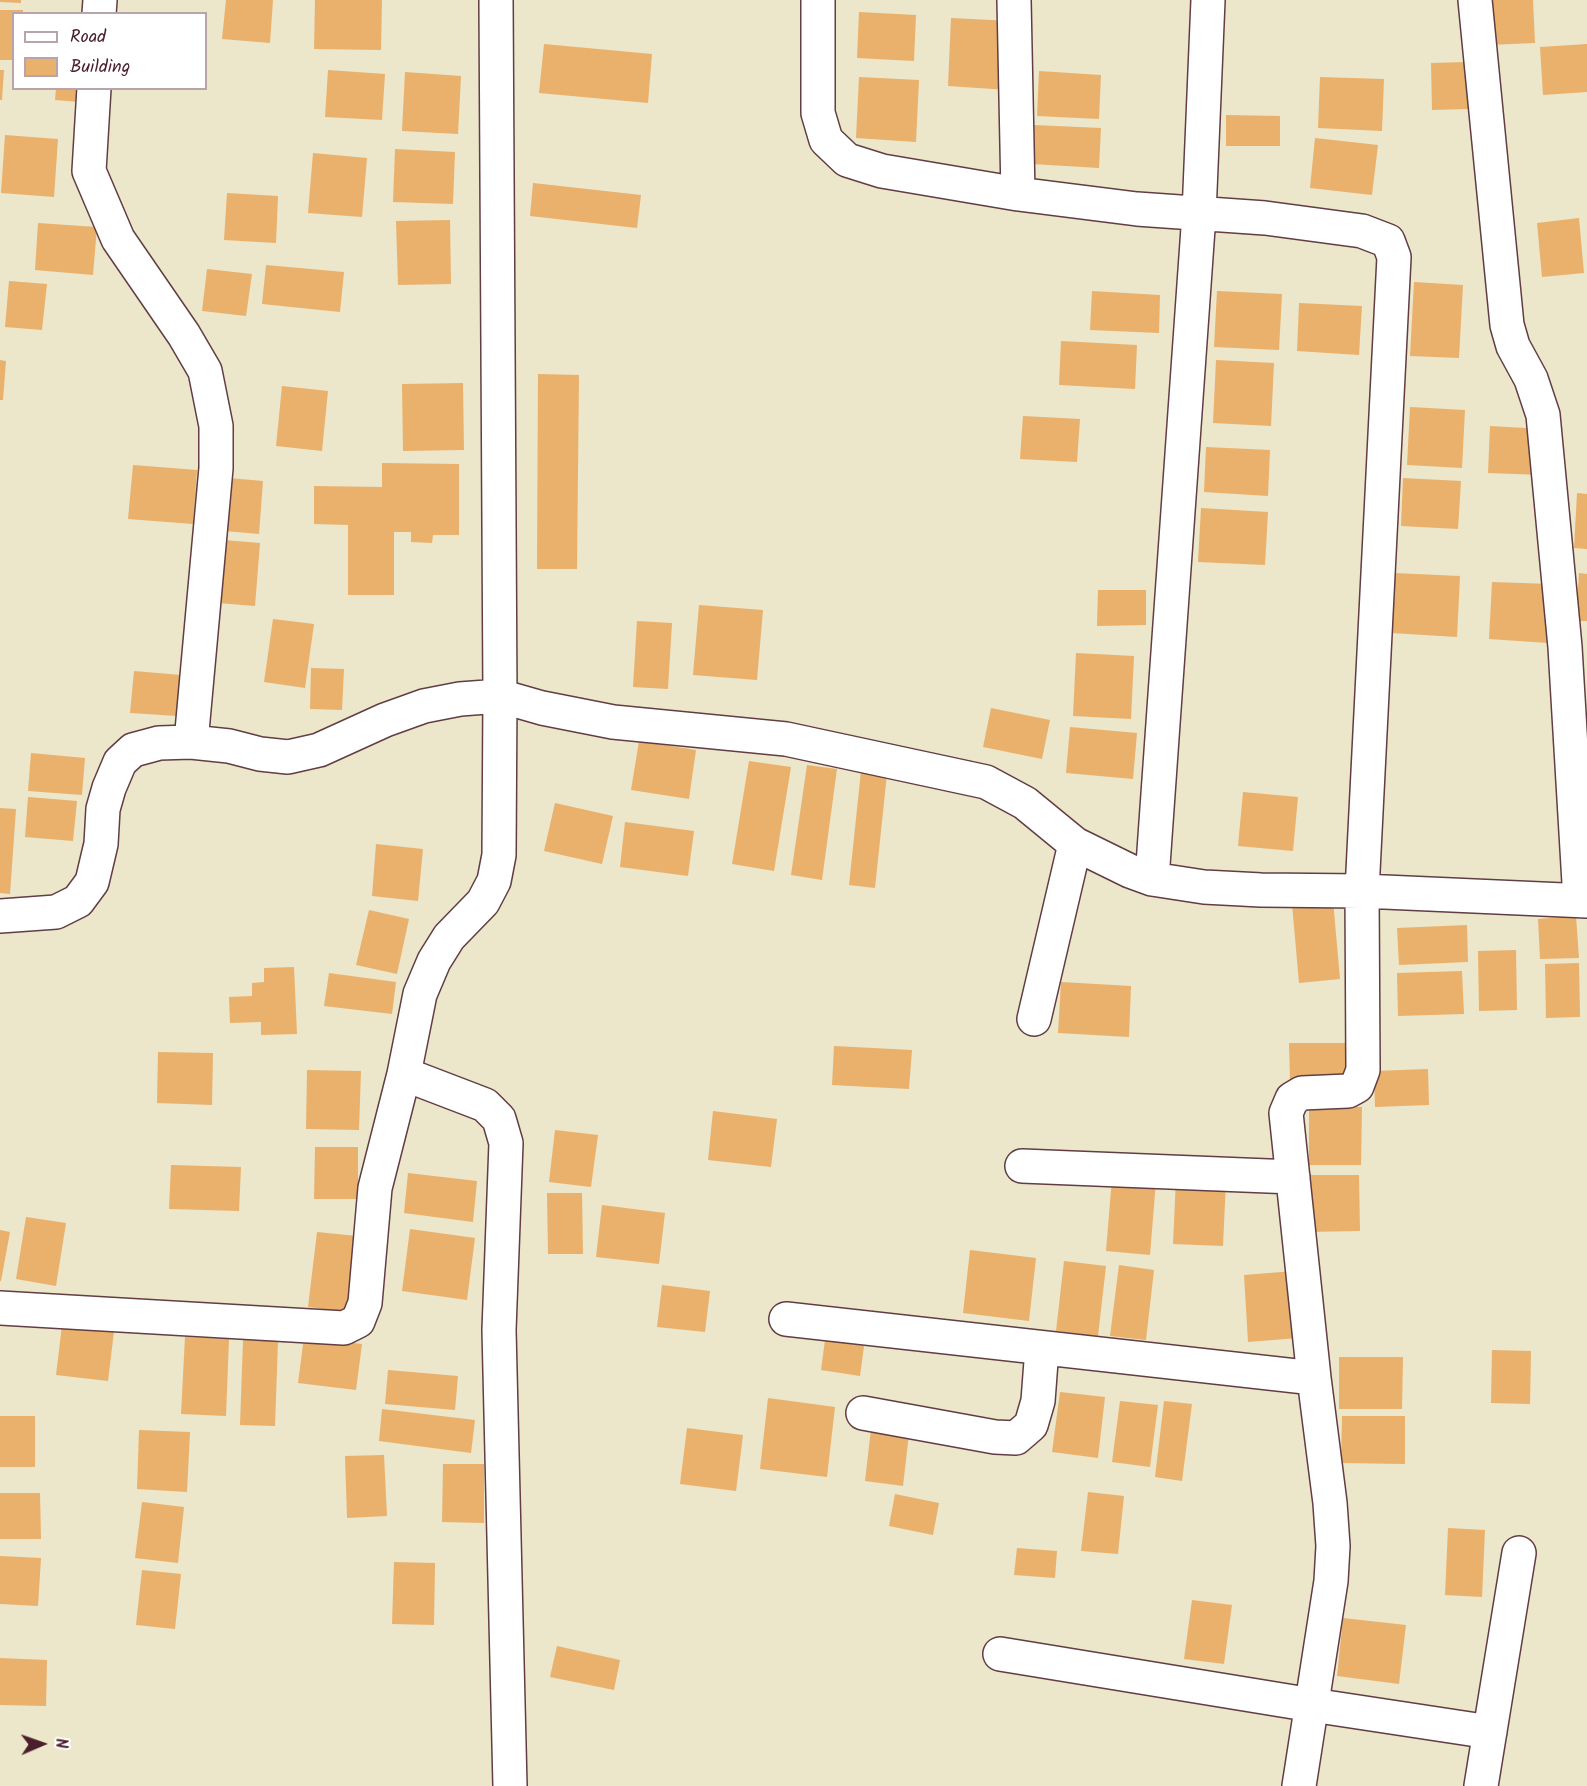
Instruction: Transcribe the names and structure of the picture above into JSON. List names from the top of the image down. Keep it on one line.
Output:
{"legend":["Road","Building"],"north":"right"}
